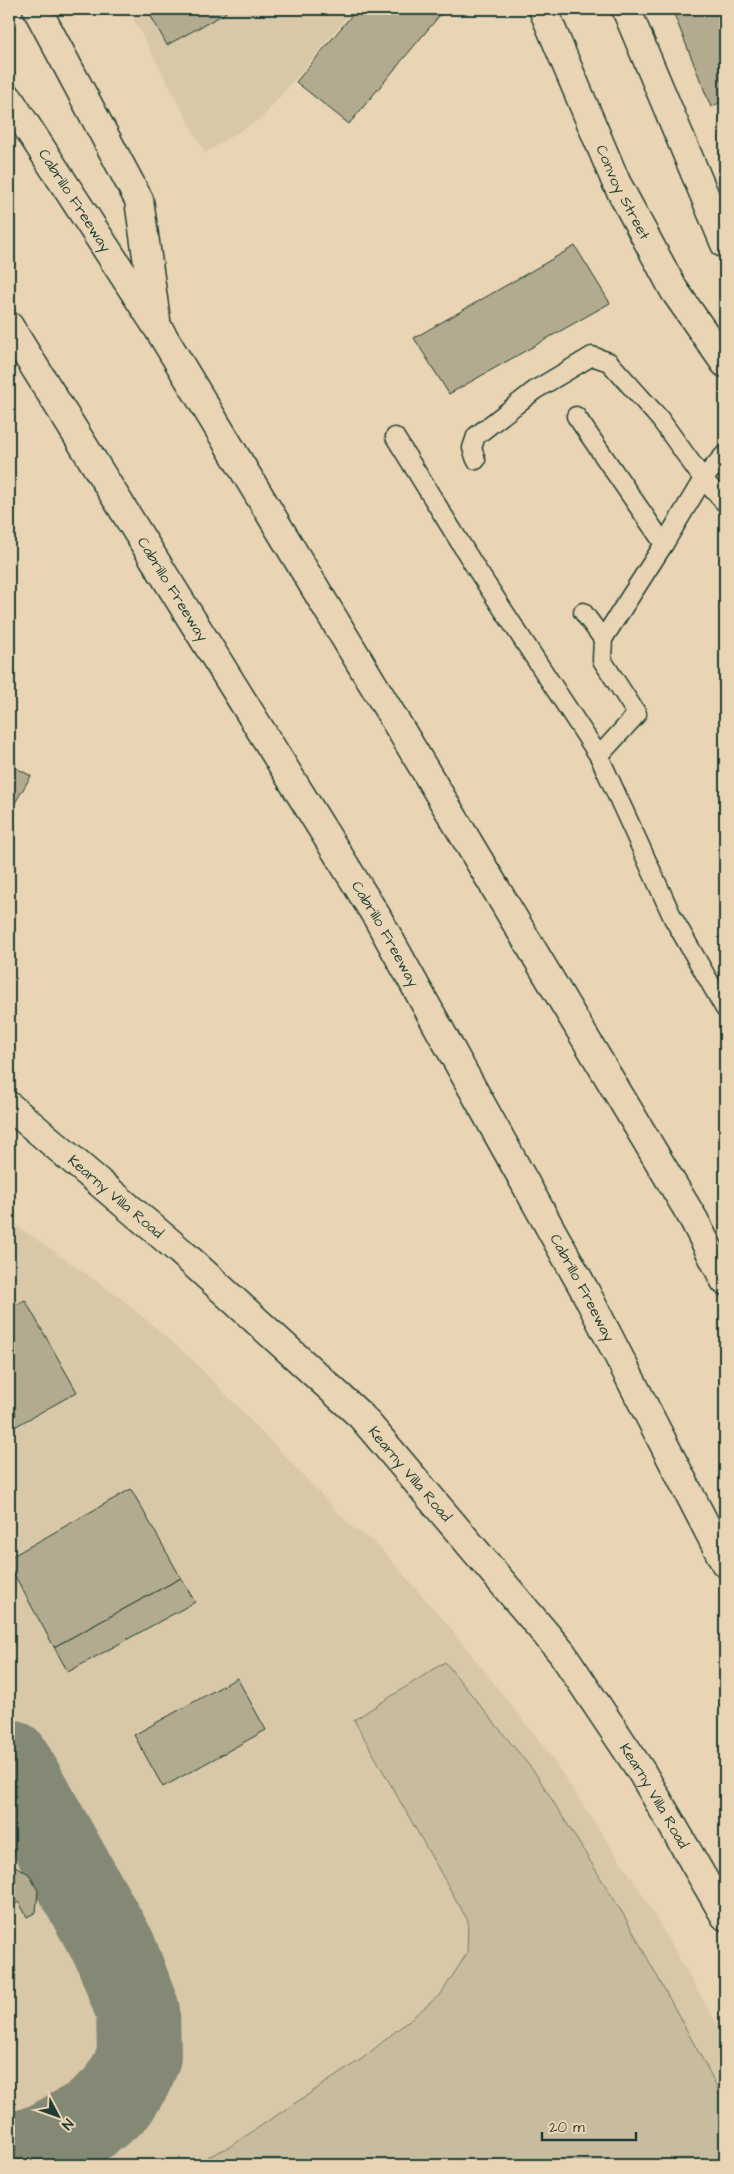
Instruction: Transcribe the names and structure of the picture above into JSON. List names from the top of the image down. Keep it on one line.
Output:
{"streets":{"main road":["Convoy Street","Cabrillo Freeway","Kearny Villa Road"]},"scale_bar":"20 m","north":"bottom right"}
